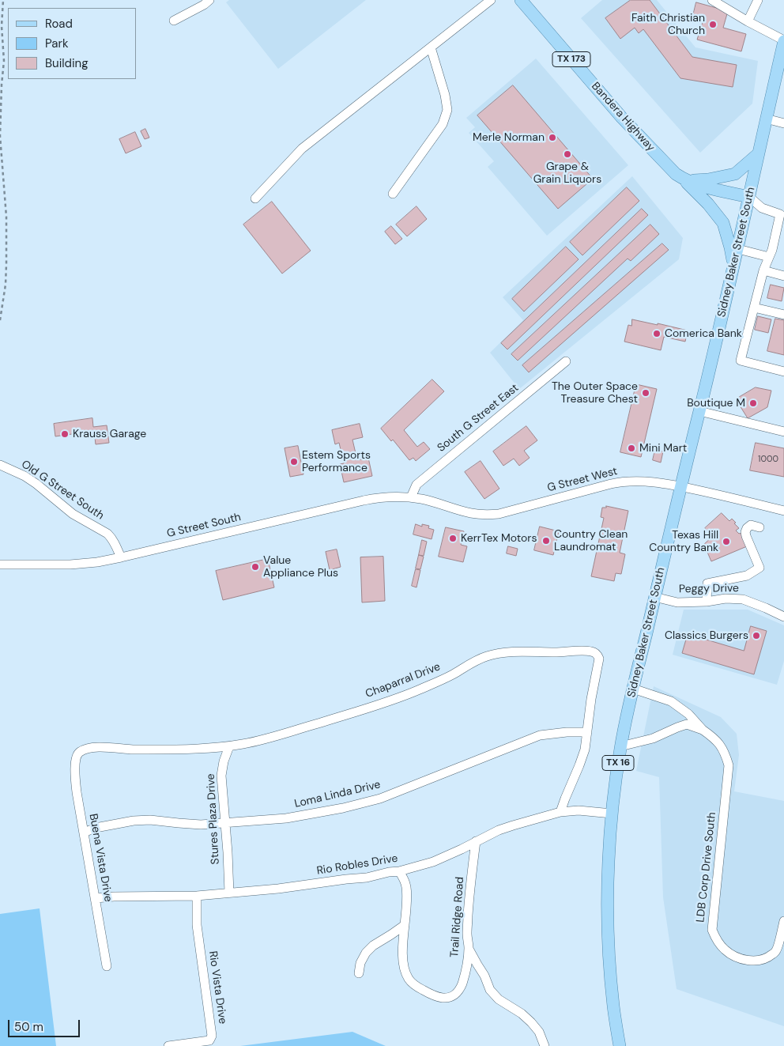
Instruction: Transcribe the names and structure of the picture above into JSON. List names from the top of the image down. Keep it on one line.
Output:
{"streets":{"main road":["TX 173","Bandera Highway","Sidney Baker Street South","TX 16"],"street":["South G Street East","G Street West","Old G Street South","G Street South","Peggy Drive","Chaparral Drive","Loma Linda Drive","Stures Plaza Drive","Buena Vista Drive","Rio Robles Drive","LDB Corp Drive South","Trail Ridge Road","Rio Vista Drive"]},"crossings":[["Bandera Highway","Sidney Baker Street South"],["Sidney Baker Street South","G Street West"],["Sidney Baker Street South","Peggy Drive"],["Sidney Baker Street South","Rio Robles Drive"],["Sidney Baker Street South","LDB Corp Drive South"],["South G Street East","G Street West"],["South G Street East","G Street South"],["G Street West","G Street South"],["Old G Street South","G Street South"],["Chaparral Drive","Loma Linda Drive"],["Chaparral Drive","Stures Plaza Drive"],["Chaparral Drive","Buena Vista Drive"],["Chaparral Drive","Rio Robles Drive"],["Loma Linda Drive","Stures Plaza Drive"],["Loma Linda Drive","Buena Vista Drive"],["Stures Plaza Drive","Rio Robles Drive"],["Buena Vista Drive","Rio Robles Drive"],["Rio Robles Drive","Trail Ridge Road"],["Rio Robles Drive","Rio Vista Drive"]],"places":["Faith Christian Church","Merle Norman","Grape & Grain Liquors","Comerica Bank","The Outer Space Treasure Chest","Boutique M","Krauss Garage","Mini Mart","Estem Sports Performance","KerrTex Motors","Country Clean Laundromat","Texas Hill Country Bank","Value Appliance Plus","Classics Burgers"],"house_numbers":["1000"],"legend":["Road","Park","Building"],"scale_bar":"50 m"}
